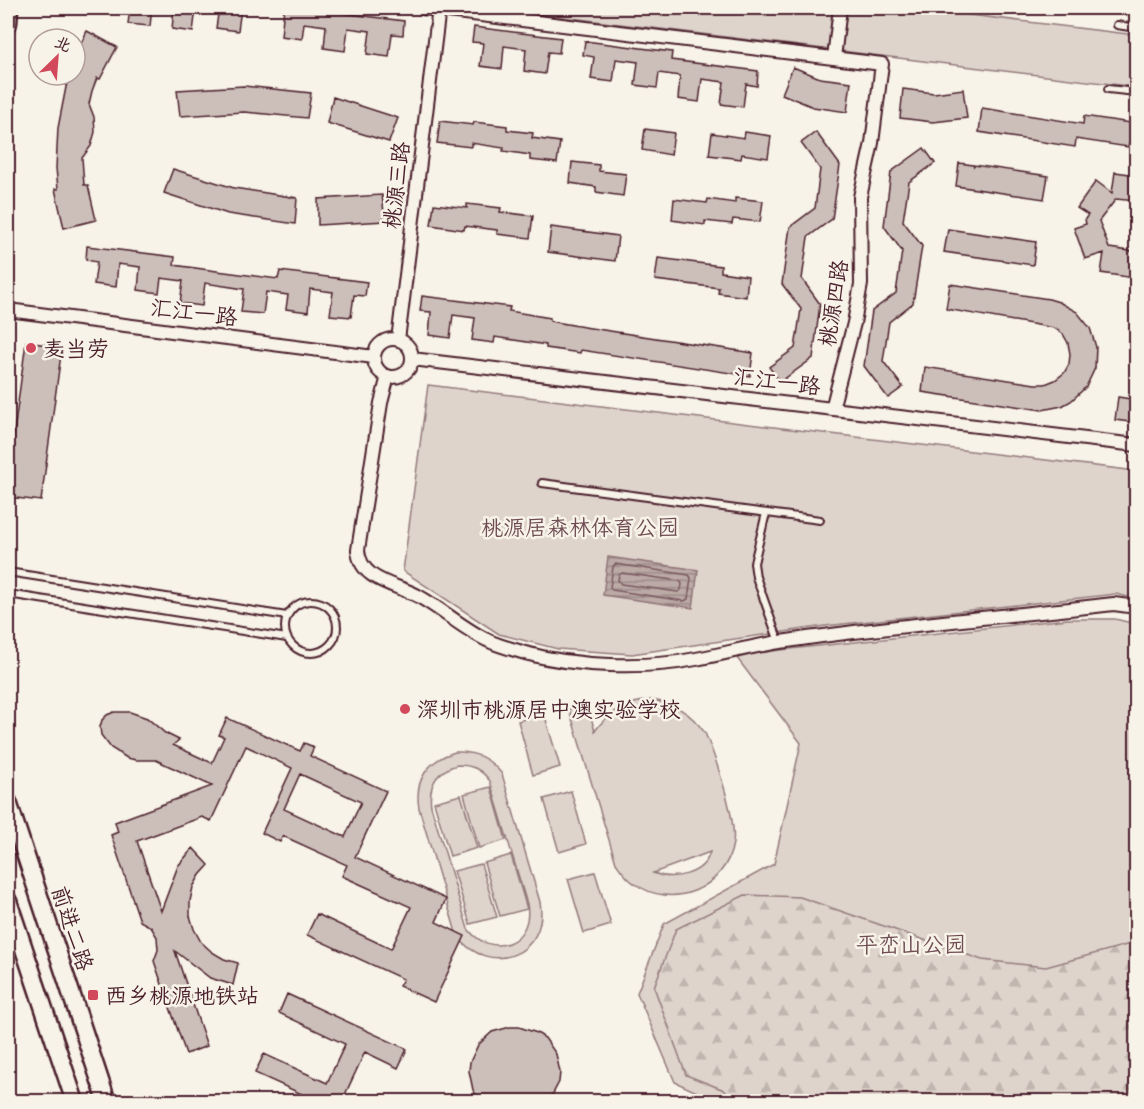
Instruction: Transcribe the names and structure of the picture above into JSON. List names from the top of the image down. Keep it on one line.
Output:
{"streets":{"main road":["前进二路"],"street":["桃源三路","桃源四路","汇江一路"]},"crossings":[["桃源三路","汇江一路"],["桃源四路","汇江一路"]],"parks":["桃源居森林体育公园","平峦山公园"],"places":{"other":["麦当劳","深圳市桃源居中澳实验学校"],"transit":["西乡桃源地铁站"]},"north":"top right"}
